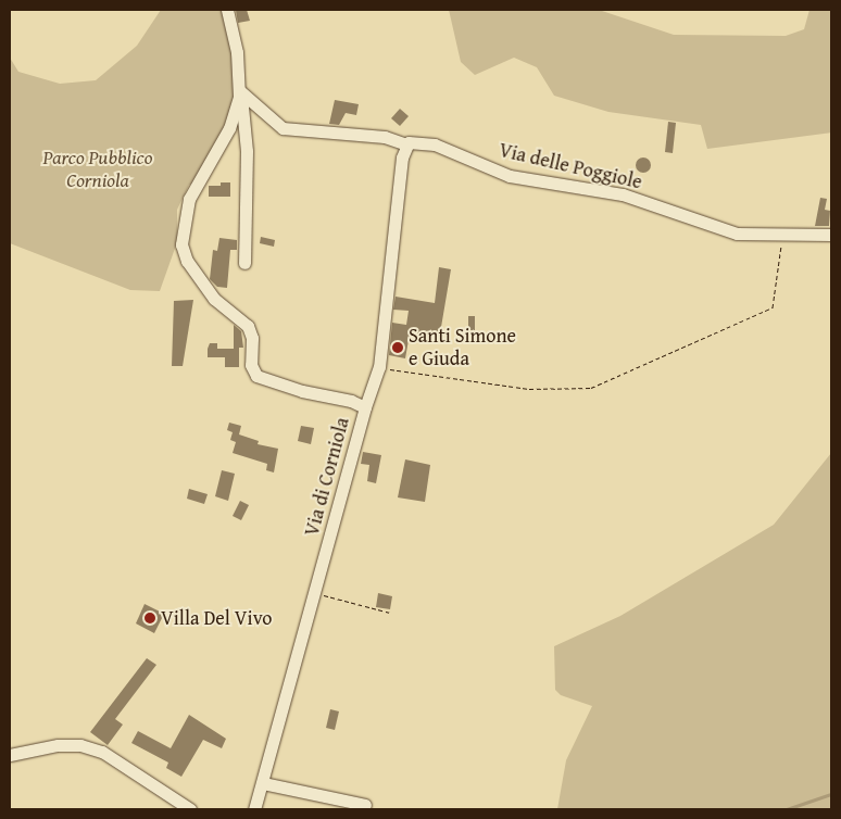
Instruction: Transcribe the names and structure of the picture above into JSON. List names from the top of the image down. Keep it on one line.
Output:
{"streets":{"street":["Via delle Poggiole","Via di Corniola"]},"crossings":[["Via delle Poggiole","Via di Corniola"]],"parks":["Parco Pubblico Corniola"],"places":["Santi Simone e Giuda","Villa Del Vivo"]}
